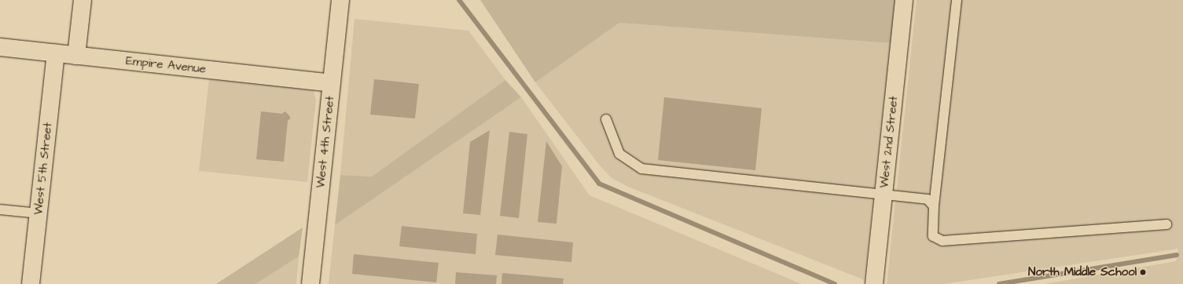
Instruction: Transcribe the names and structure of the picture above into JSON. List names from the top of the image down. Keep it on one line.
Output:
{"streets":{"street":["Empire Avenue","West 4th Street","West 2nd Street","West 5th Street"]},"crossings":[["Empire Avenue","West 4th Street"],["Empire Avenue","West 5th Street"]],"places":["North Middle School"]}
